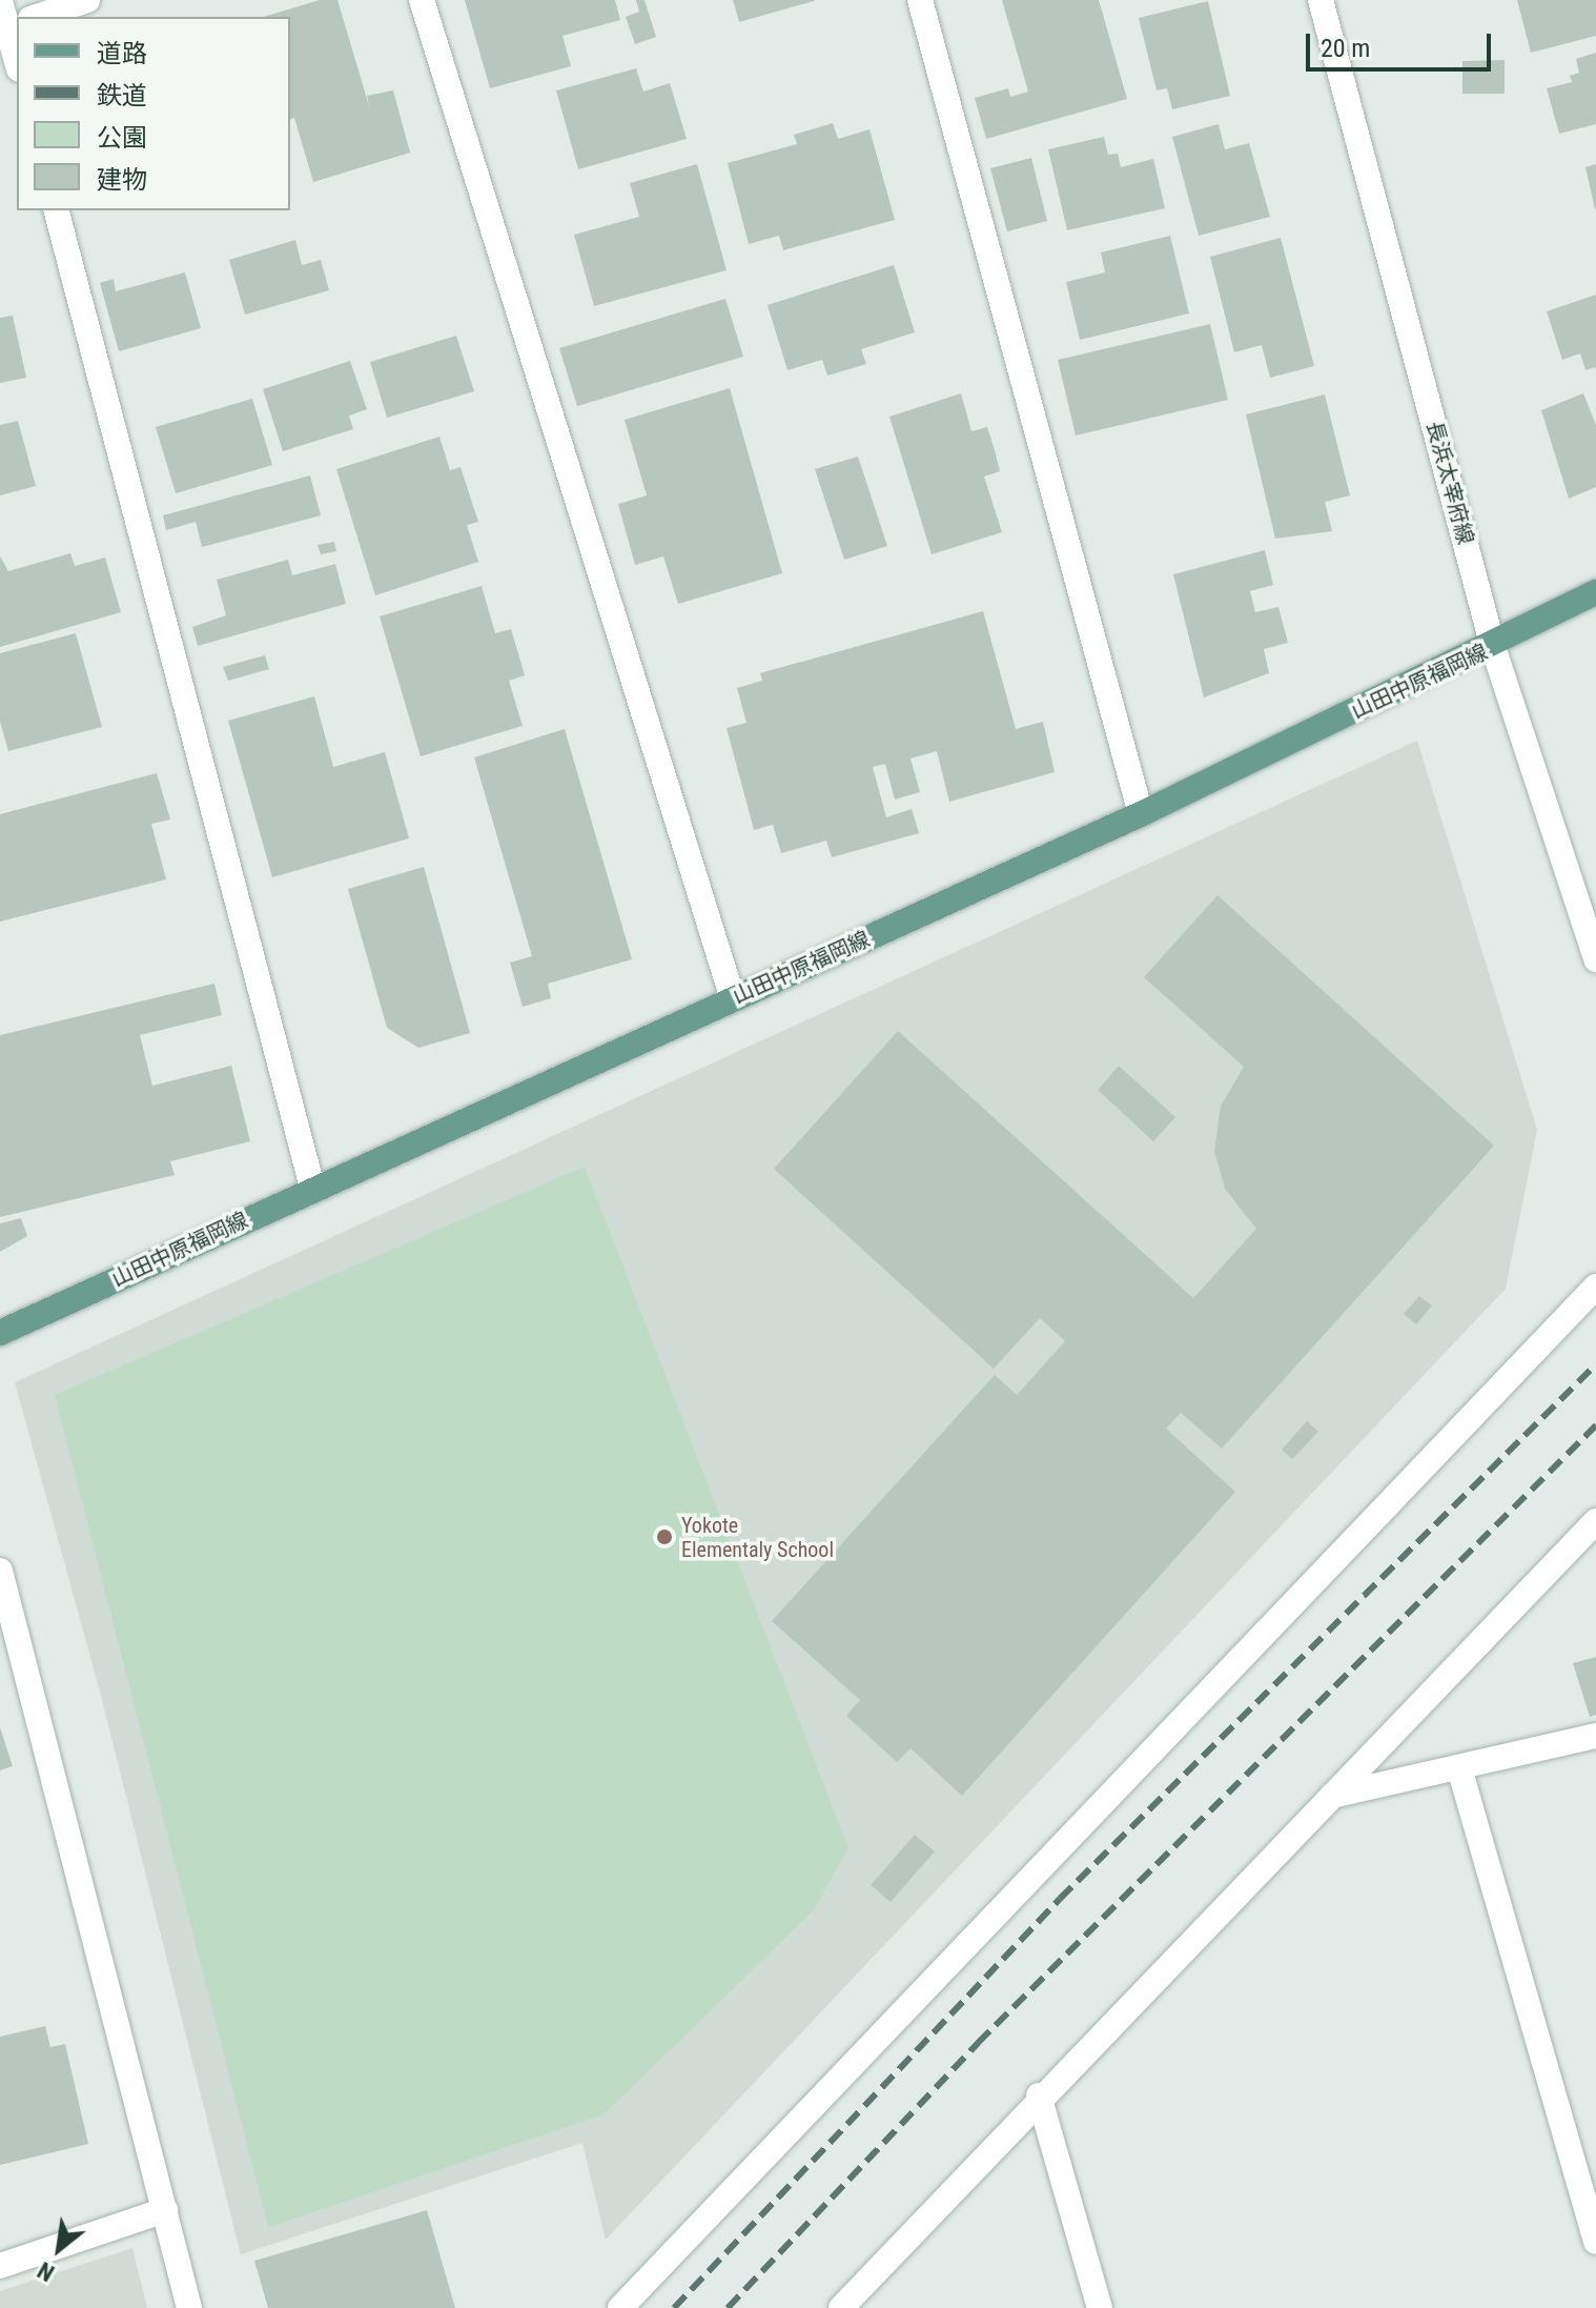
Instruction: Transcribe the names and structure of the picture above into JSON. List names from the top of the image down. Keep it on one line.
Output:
{"streets":{"main road":["山田中原福岡線"],"street":["長浜太宰府線"]},"crossings":[["長浜太宰府線","山田中原福岡線"]],"places":["Yokote Elementaly School"],"legend":["道路","鉄道","公園","建物"],"scale_bar":"20 m","north":"bottom left"}
